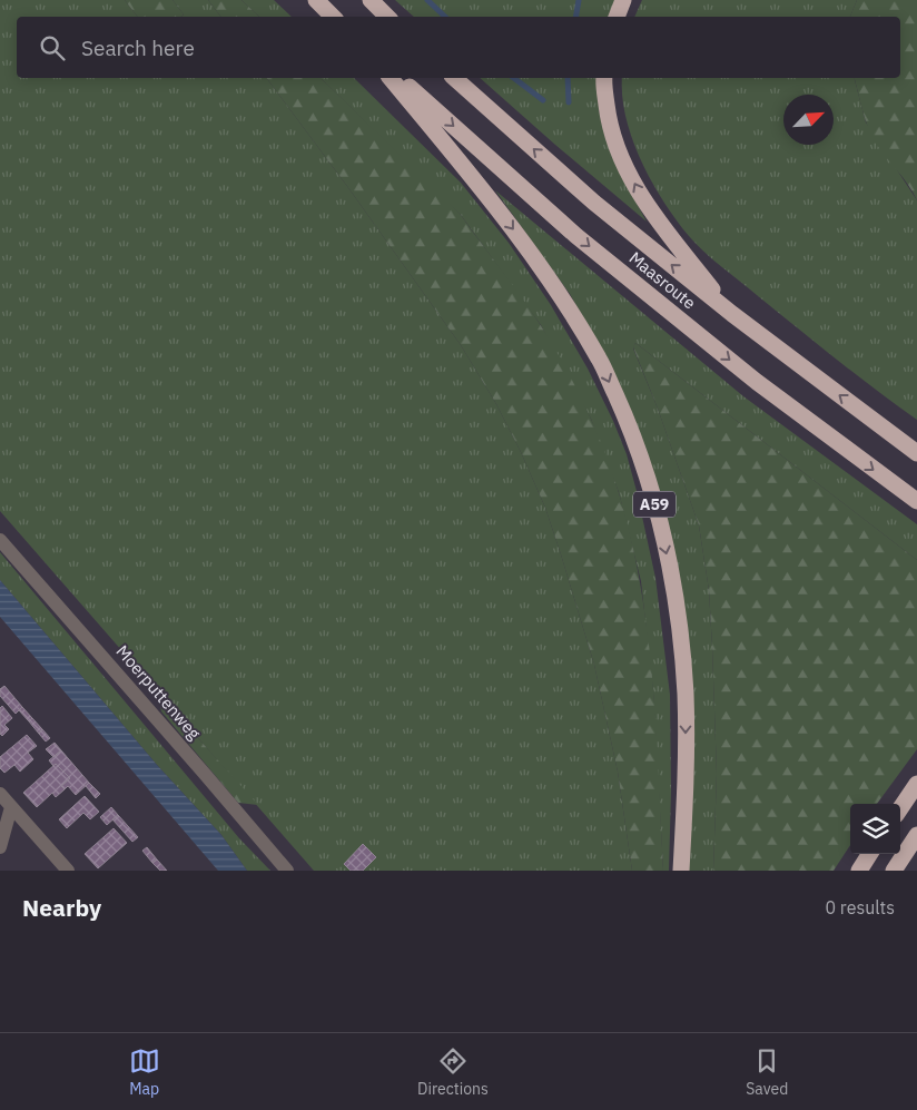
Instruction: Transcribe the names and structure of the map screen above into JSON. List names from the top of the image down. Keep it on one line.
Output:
{"streets":{"highway":["Maasroute","A59"],"street":["Moerputtenweg"]},"north":"top right","page":{"search":"Search here","heading":["Nearby","0 results"],"nav":["Map","Directions","Saved"]}}
